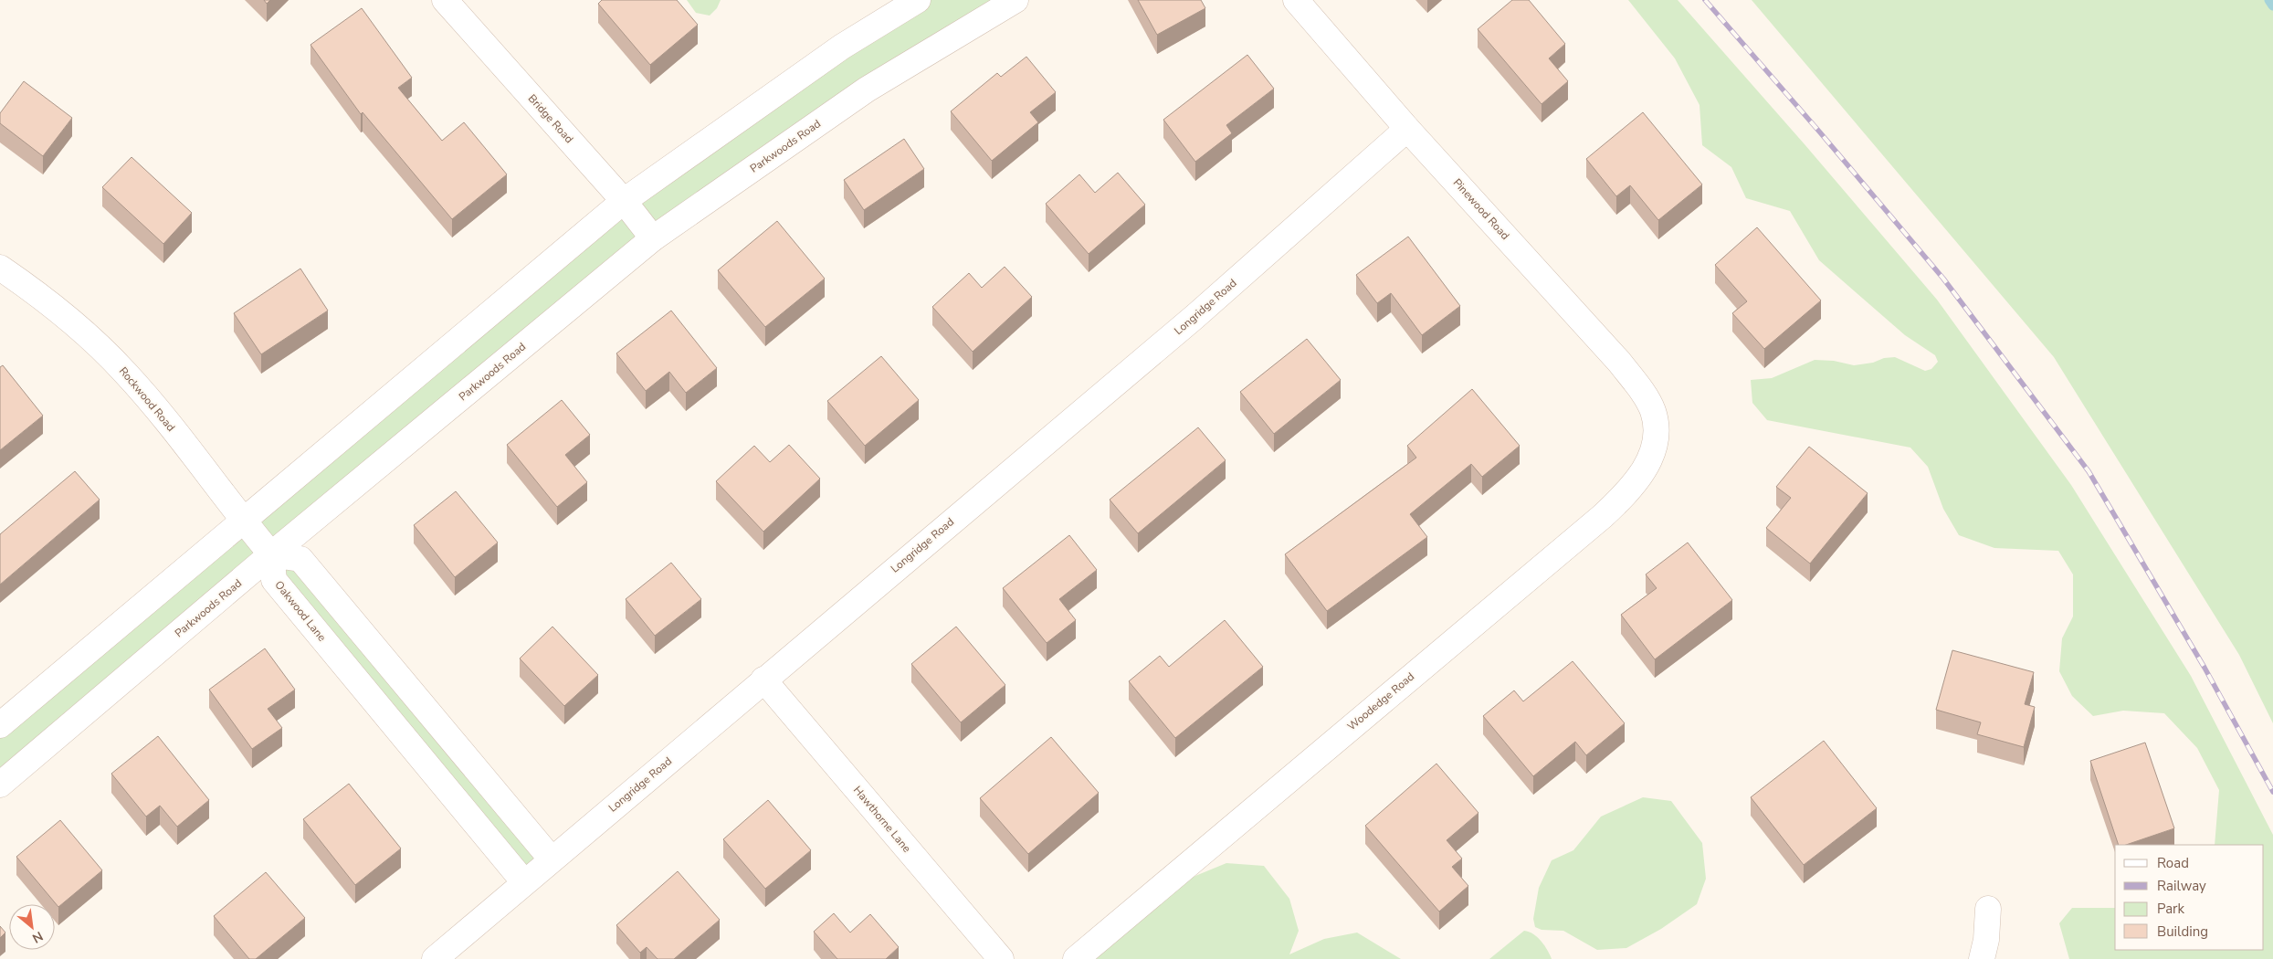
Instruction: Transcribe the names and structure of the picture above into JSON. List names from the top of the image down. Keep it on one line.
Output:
{"streets":{"street":["Bridge Road","Parkwoods Road","Pinewood Road","Longridge Road","Rockwood Road","Oakwood Lane","Woodedge Road","Hawthorne Lane"]},"crossings":[["Bridge Road","Parkwoods Road"],["Parkwoods Road","Rockwood Road"],["Parkwoods Road","Oakwood Lane"],["Pinewood Road","Longridge Road"],["Pinewood Road","Woodedge Road"],["Longridge Road","Oakwood Lane"],["Longridge Road","Hawthorne Lane"],["Rockwood Road","Oakwood Lane"]],"legend":["Road","Railway","Park","Building"],"north":"bottom right"}
